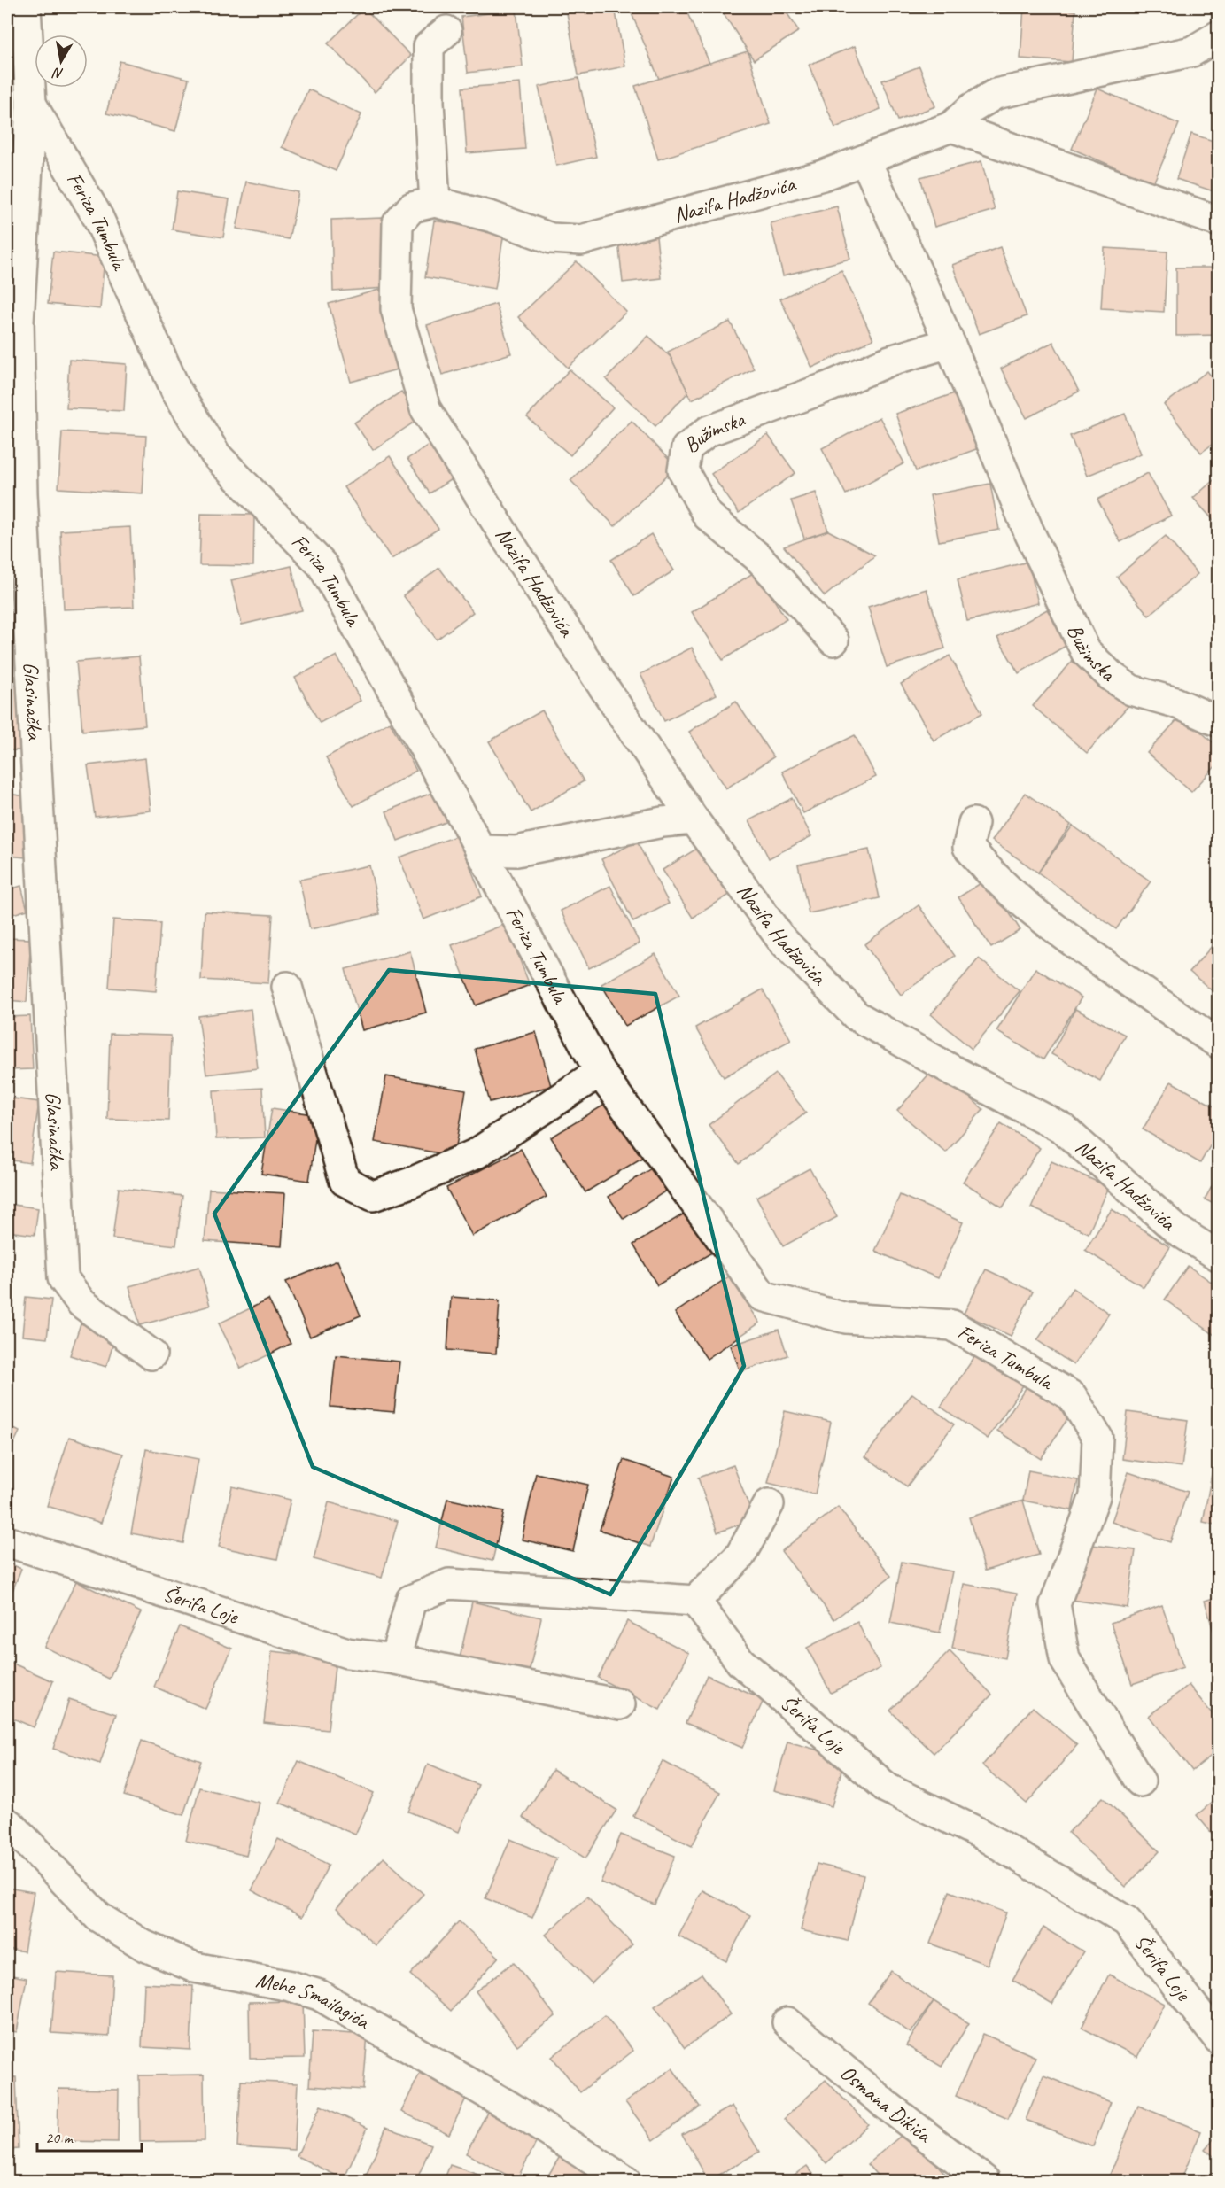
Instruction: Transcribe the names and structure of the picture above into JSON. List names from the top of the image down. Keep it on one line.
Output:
{"streets":{"street":["Nazifa Hadžovića","Feriza Tumbula","Bužimska","Glasinačka","Šerifa Loje","Mehe Smailagića","Osmana Đikića"]},"crossings":[["Nazifa Hadžovića","Bužimska"],["Feriza Tumbula","Glasinačka"]],"scale_bar":"20 m","north":"bottom"}
